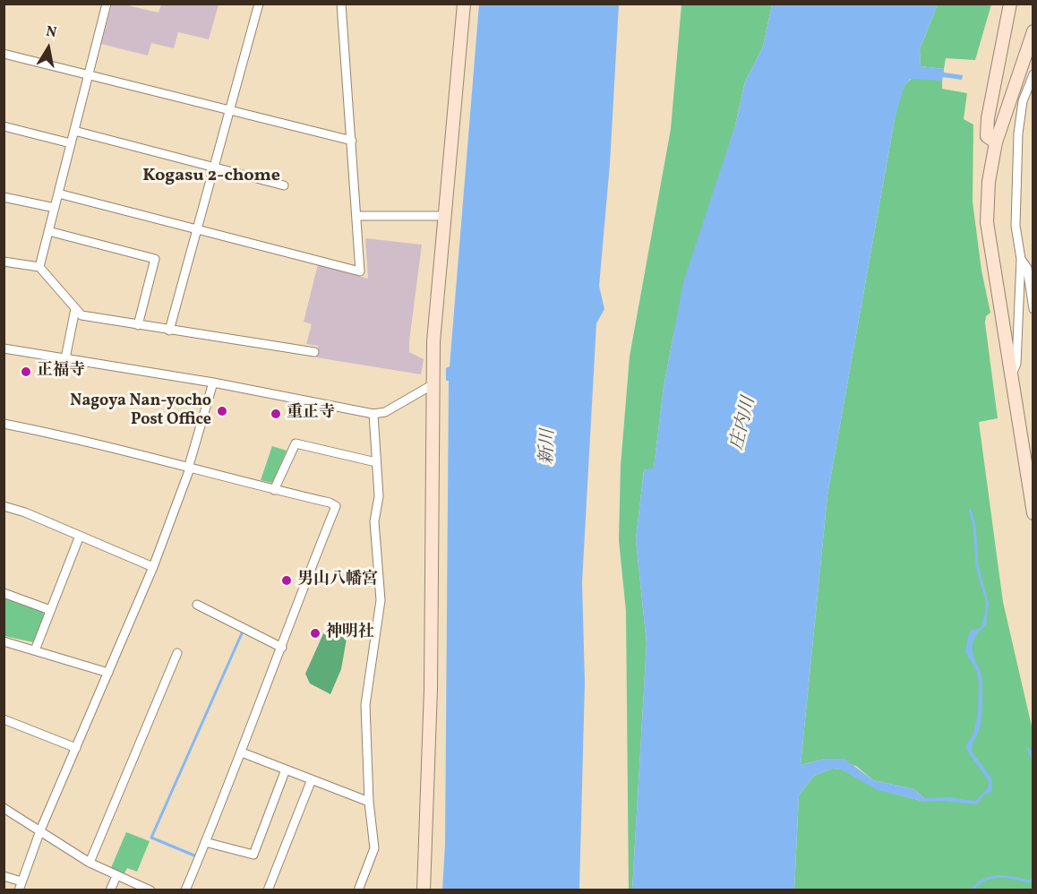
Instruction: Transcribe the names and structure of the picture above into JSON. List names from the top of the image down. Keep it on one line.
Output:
{"districts":["Kogasu 2-chome"],"water":["庄内川","新川"],"places":["正福寺","Nagoya Nan-yocho Post Office","重正寺","男山八幡宮","神明社"],"north":"top"}
